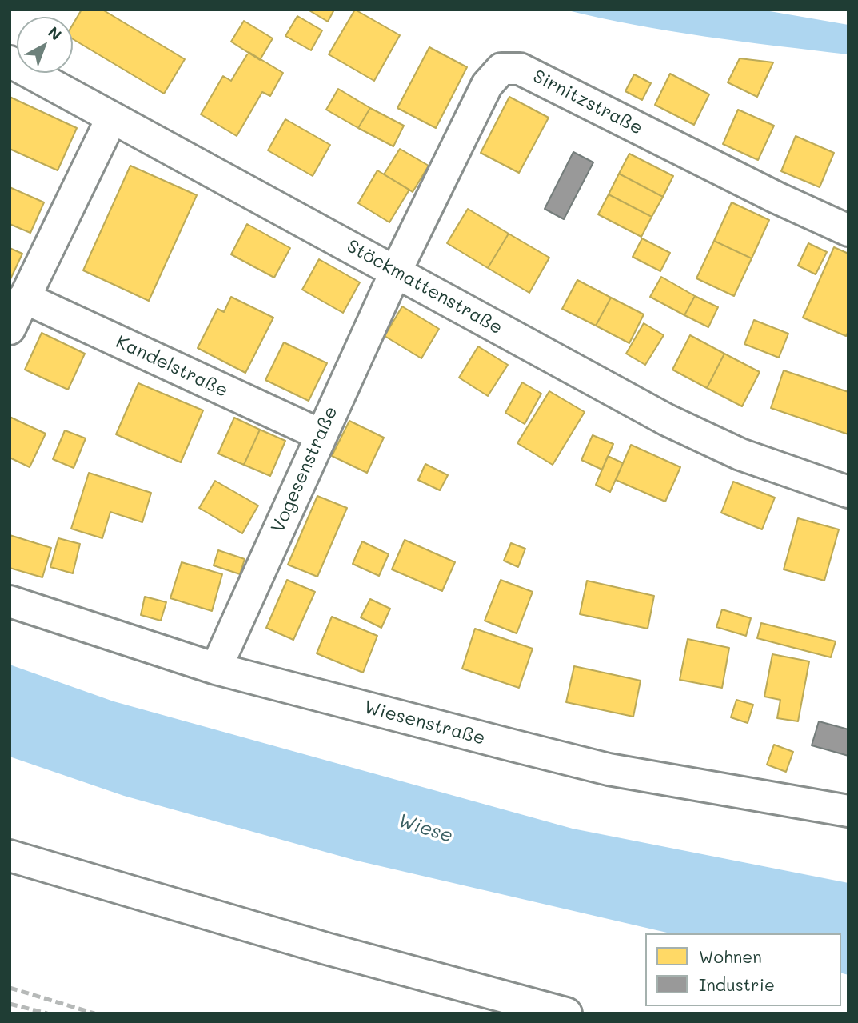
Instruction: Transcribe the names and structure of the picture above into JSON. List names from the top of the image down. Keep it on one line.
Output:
{"streets":{"street":["Sirnitzstraße","Stöckmattenstraße","Kandelstraße","Vogesenstraße","Wiesenstraße"]},"crossings":[["Sirnitzstraße","Stöckmattenstraße"],["Sirnitzstraße","Vogesenstraße"],["Stöckmattenstraße","Vogesenstraße"],["Kandelstraße","Vogesenstraße"],["Vogesenstraße","Wiesenstraße"]],"water":["Wiese"],"legend":["Wohnen","Industrie"],"north":"top right"}
